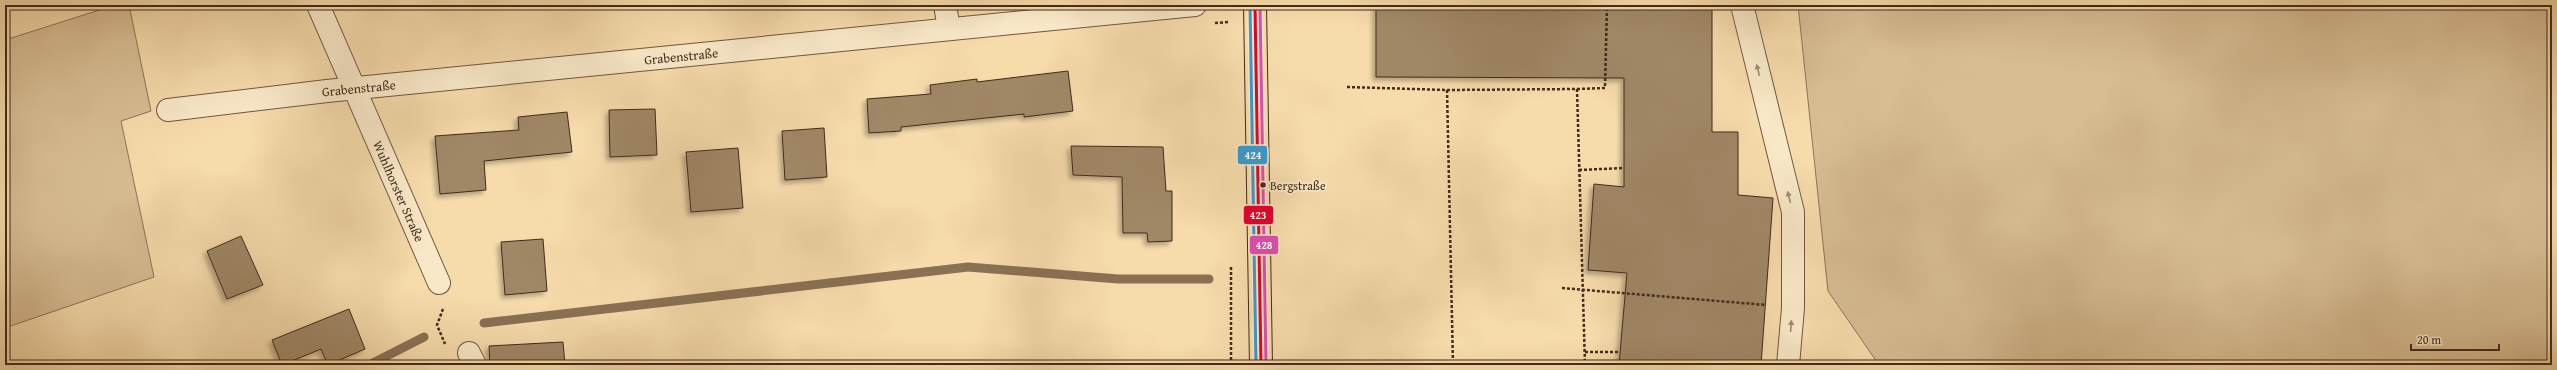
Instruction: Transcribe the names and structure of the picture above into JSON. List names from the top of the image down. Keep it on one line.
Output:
{"streets":{"street":["Grabenstraße","Wuhlhorster Straße"]},"crossings":[["Grabenstraße","Wuhlhorster Straße"]],"places":["Bergstraße"],"lines":["transit line 423","transit line 424","transit line 428"],"scale_bar":"20 m"}
